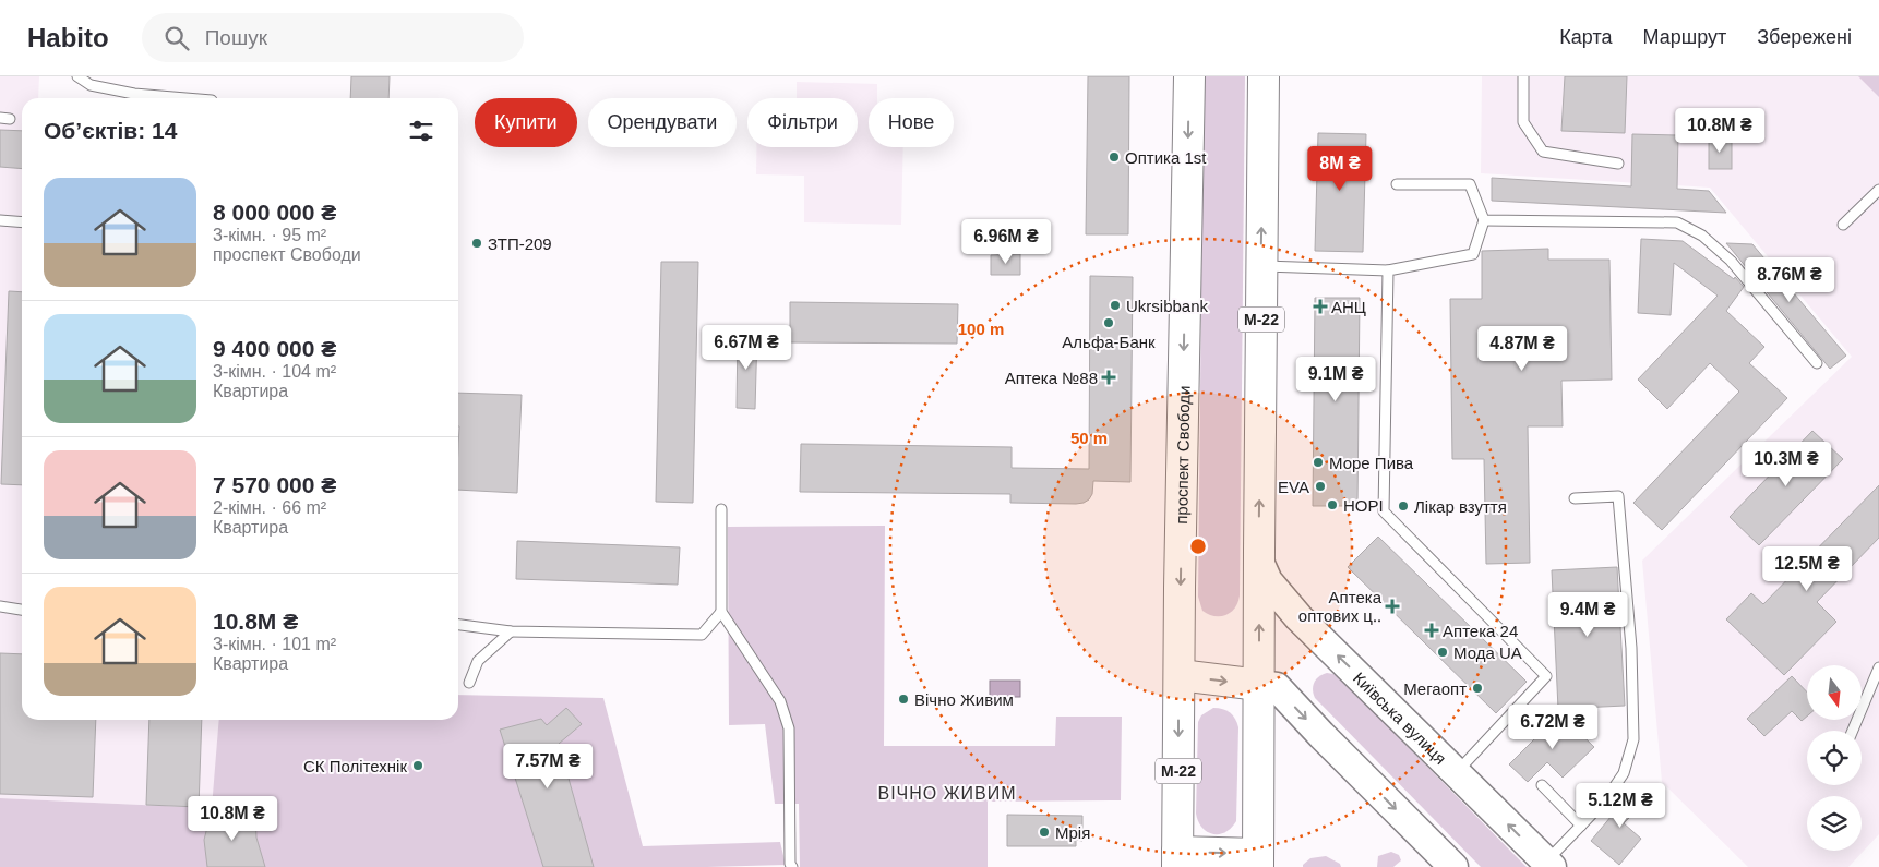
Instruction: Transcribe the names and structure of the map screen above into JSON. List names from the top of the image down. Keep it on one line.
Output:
{"streets":{"highway":["М-22","проспект Свободи"],"main road":["Київська вулиця"]},"crossings":[["М-22","Київська вулиця"]],"districts":["ВІЧНО ЖИВИМ"],"places":{"other":["Оптика 1st","ЗТП-209","Ukrsibbank","Альфа-Банк","Море Пива","EVA","НОРІ","Лікар взуття","Мода UA","Мегаопт","Вічно Живим","СК Політехнік","Мрія"],"health":["АНЦ","Аптека №88","Аптека оптових ц‥","Аптека 24"]},"north":"bottom","page":{"header":"Habito","search":"Пошук","nav":["Карта","Маршрут","Збережені"],"chip":["Купити","Орендувати","Фільтри","Нове"],"heading":"Об’єктів: 14","price":["10.8M ₴","8M ₴","6.96M ₴","8.76M ₴","6.67M ₴","4.87M ₴","9.1M ₴","10.3M ₴","12.5M ₴","9.4M ₴","6.72M ₴","7.57M ₴","5.12M ₴","10.8M ₴"],"list":[{"name":"8 000 000 ₴","note":"3-кімн. · 95 m² · проспект Свободи"},{"name":"9 400 000 ₴","note":"3-кімн. · 104 m² · Квартира"},{"name":"7 570 000 ₴","note":"2-кімн. · 66 m² · Квартира"},{"name":"10.8M ₴","note":"3-кімн. · 101 m² · Квартира"}]},"rings":["100 m","50 m"]}
